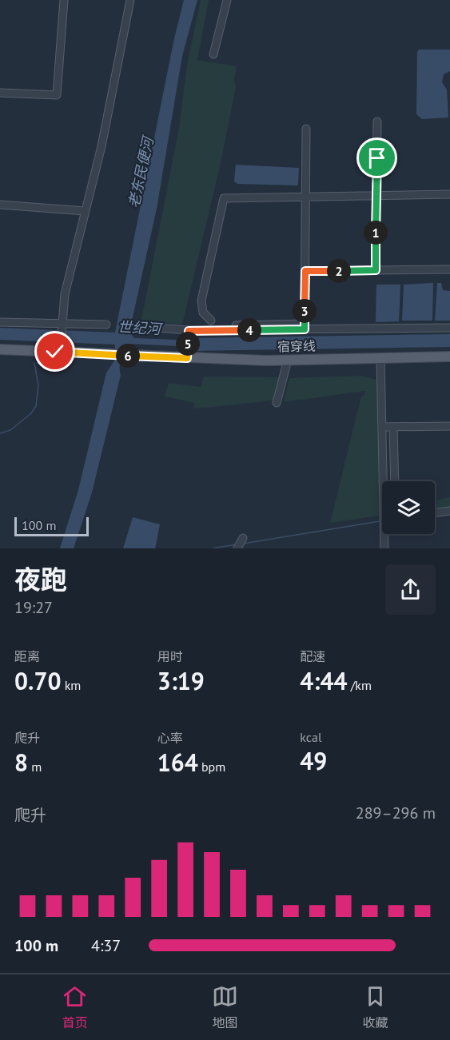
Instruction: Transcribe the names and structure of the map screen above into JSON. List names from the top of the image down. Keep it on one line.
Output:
{"streets":{"main road":["宿穿线"]},"water":["老东民便河","世纪河"],"scale_bar":"100 m","page":{"pins":["1","2","3","4","5","6"],"scale":"100 m","heading":["夜跑","19:27"],"stats":[["距离","0.70 km"],["用时","3:19"],["配速","4:44 /km"],["爬升","8 m"],["心率","164 bpm"],["kcal","49"]],"chart":["爬升","289–296 m"],"list":[{"name":"100 m","note":"4:37"}],"tabs":["首页","地图","收藏"]}}
